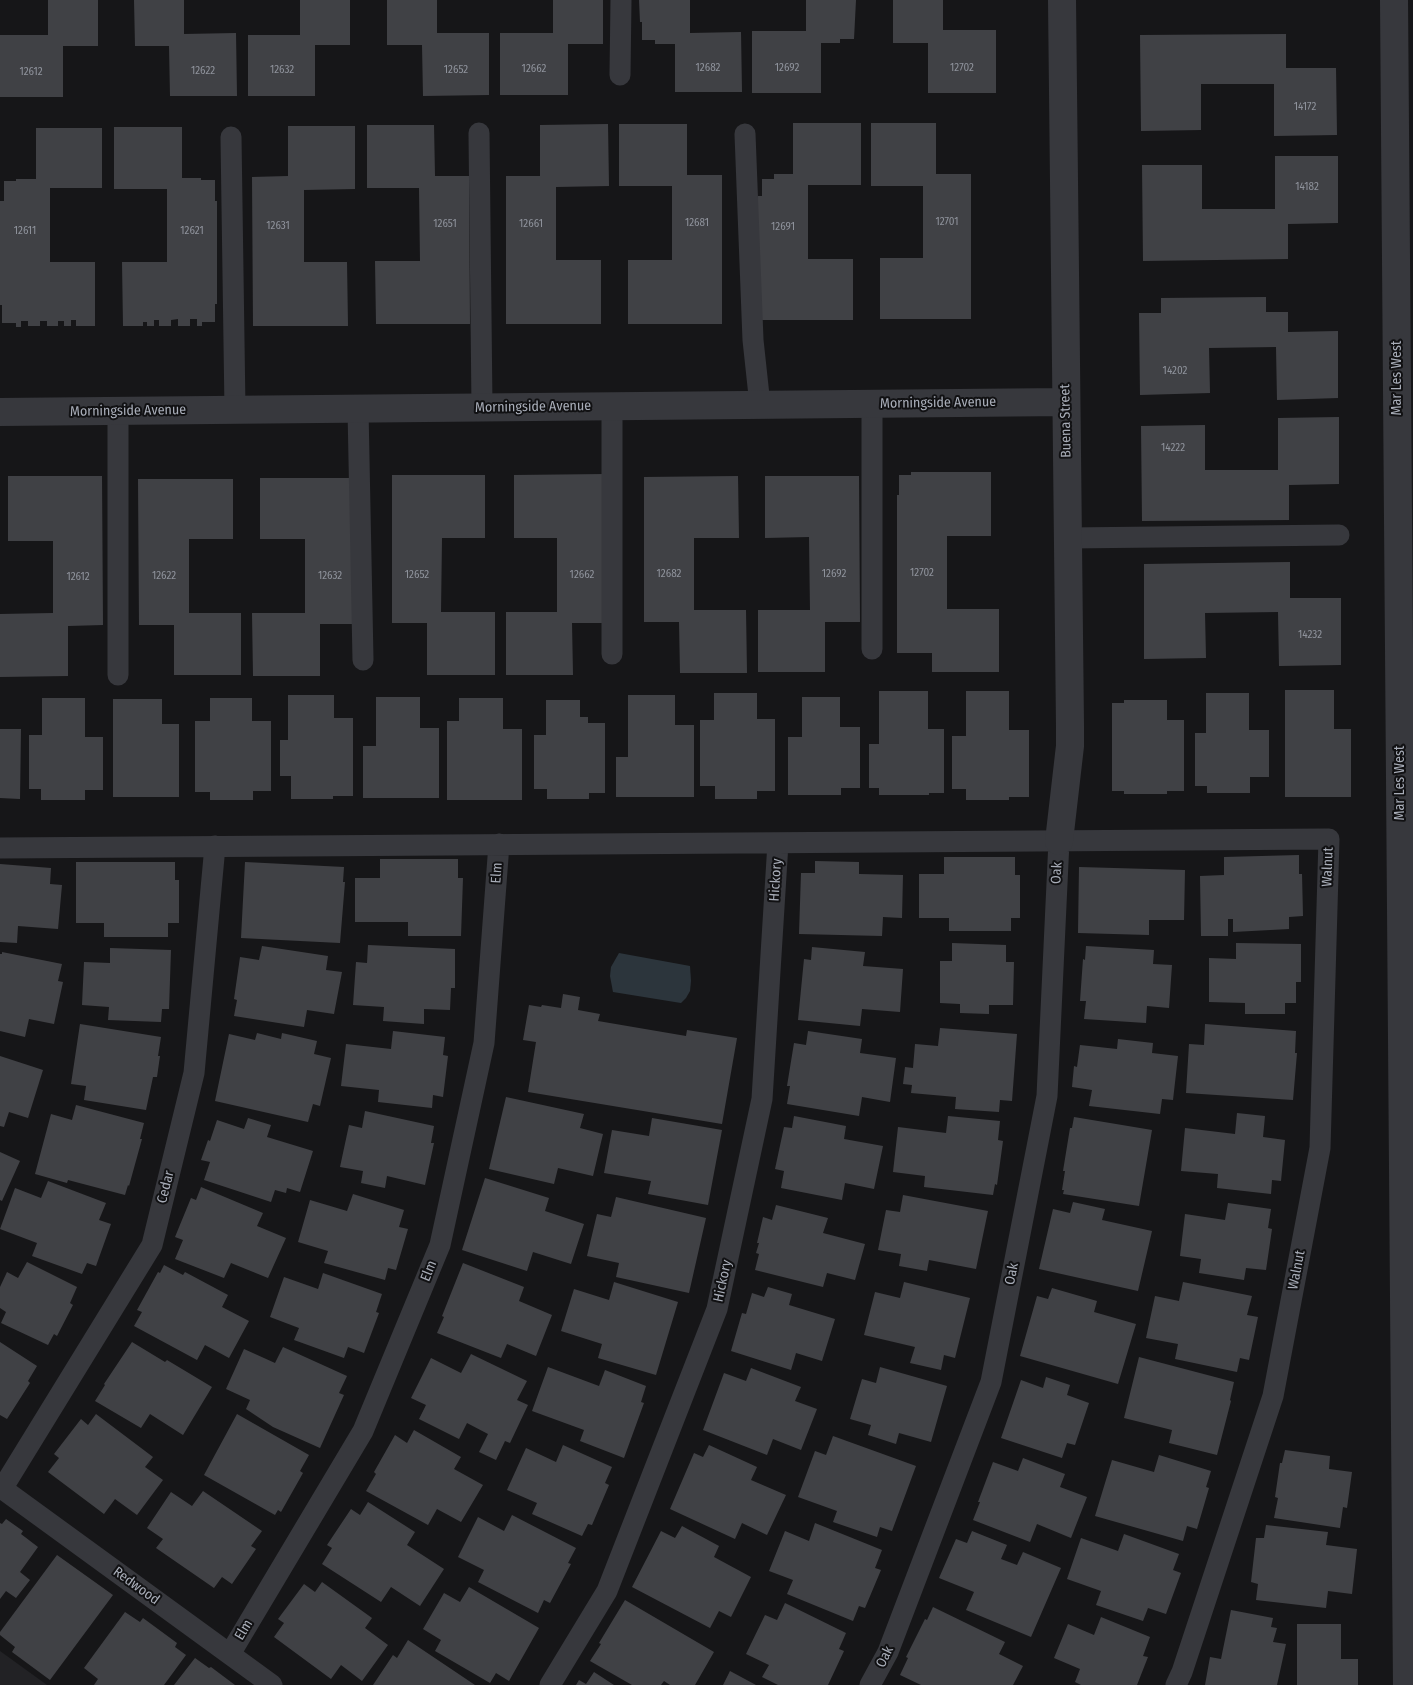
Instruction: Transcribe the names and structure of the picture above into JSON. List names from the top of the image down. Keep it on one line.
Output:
{"streets":{"street":["Mar Les West","Morningside Avenue","Buena Street"],"lane":["Walnut","Elm","Oak","Hickory","Cedar","Redwood"]},"crossings":[["Morningside Avenue","Buena Street"],["Buena Street","Walnut"],["Buena Street","Oak"],["Walnut","Oak"],["Elm","Redwood"],["Cedar","Redwood"]],"house_numbers":["12682","12692","12702","12662","12632","12652","12622","12612","14172","14182","12701","12681","12651","12661","12631","12691","12611","12621","14202","14222","12702","12682","12692","12652","12662","12622","12632","12612","14232"]}
